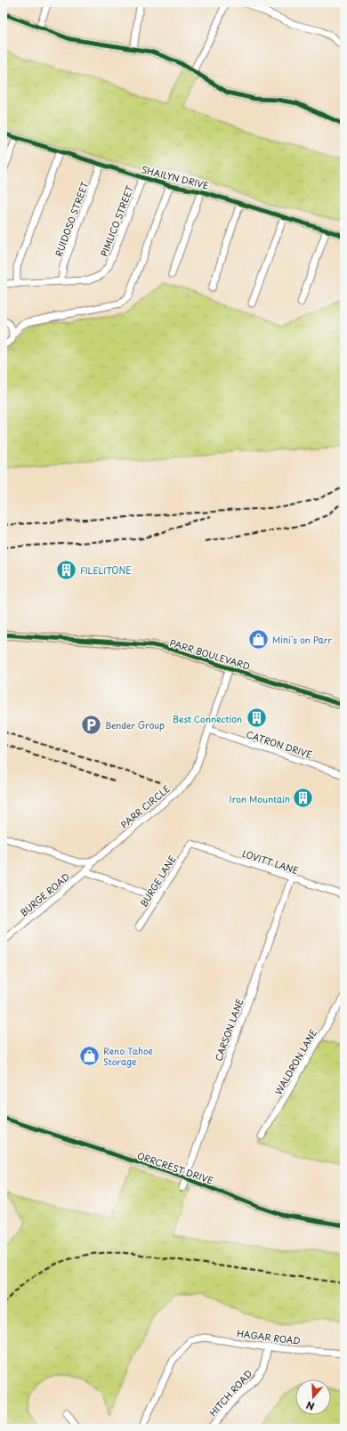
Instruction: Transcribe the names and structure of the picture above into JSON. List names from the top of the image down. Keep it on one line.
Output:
{"streets":{"main road":["PARR BOULEVARD"],"street":["SHAILYN DRIVE","RUIDOSO STREET","PIMLICO STREET","CATRON DRIVE","PARR CIRCLE","LOVITT LANE","BURGE LANE","BURGE ROAD","CARSON LANE","WALDRON LANE","ORRCREST DRIVE","HAGAR ROAD","HITCH ROAD"]},"crossings":[["SHAILYN DRIVE","RUIDOSO STREET"],["SHAILYN DRIVE","PIMLICO STREET"],["RUIDOSO STREET","PIMLICO STREET"],["PARR BOULEVARD","PARR CIRCLE"],["CATRON DRIVE","PARR CIRCLE"],["PARR CIRCLE","BURGE ROAD"],["LOVITT LANE","BURGE LANE"],["LOVITT LANE","CARSON LANE"],["CARSON LANE","ORRCREST DRIVE"],["HAGAR ROAD","HITCH ROAD"]],"places":{"building":["FILELITONE","Best Connection","Iron Mountain"],"shop":["Mini's on Parr","Reno Tahoe Storage"],"parking":["Bender Group"]},"north":"bottom"}
